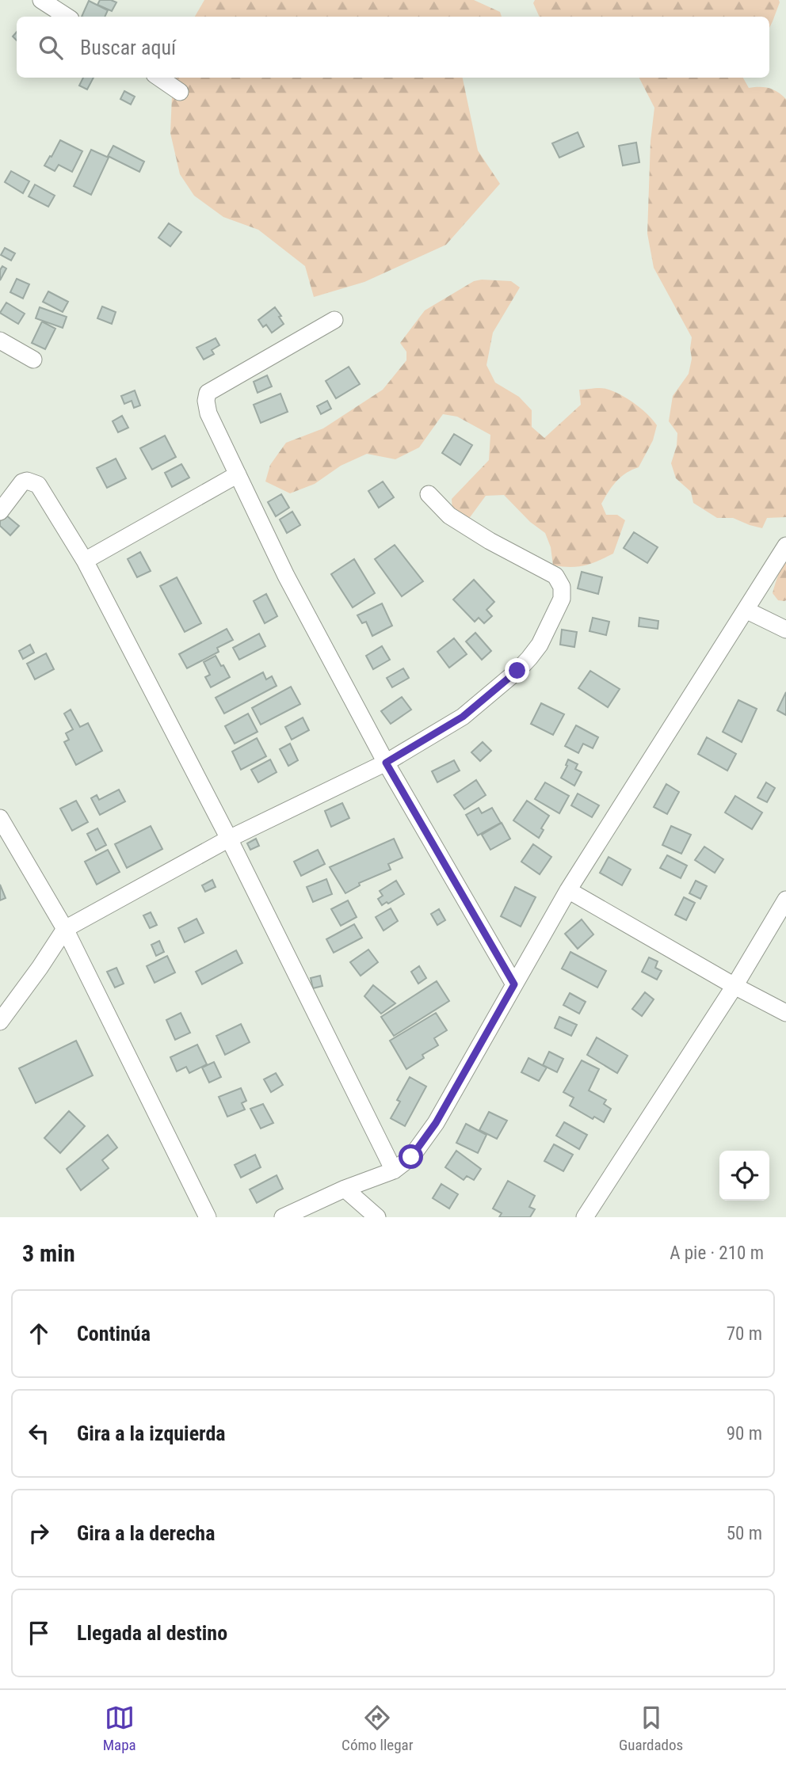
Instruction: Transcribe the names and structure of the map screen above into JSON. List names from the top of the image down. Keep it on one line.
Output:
{"page":{"search":"Buscar aquí","heading":["3 min","A pie · 210 m"],"list":[["Continúa","70 m"],["Gira a la izquierda","90 m"],["Gira a la derecha","50 m"],"Llegada al destino"],"nav":["Mapa","Cómo llegar","Guardados"]}}
